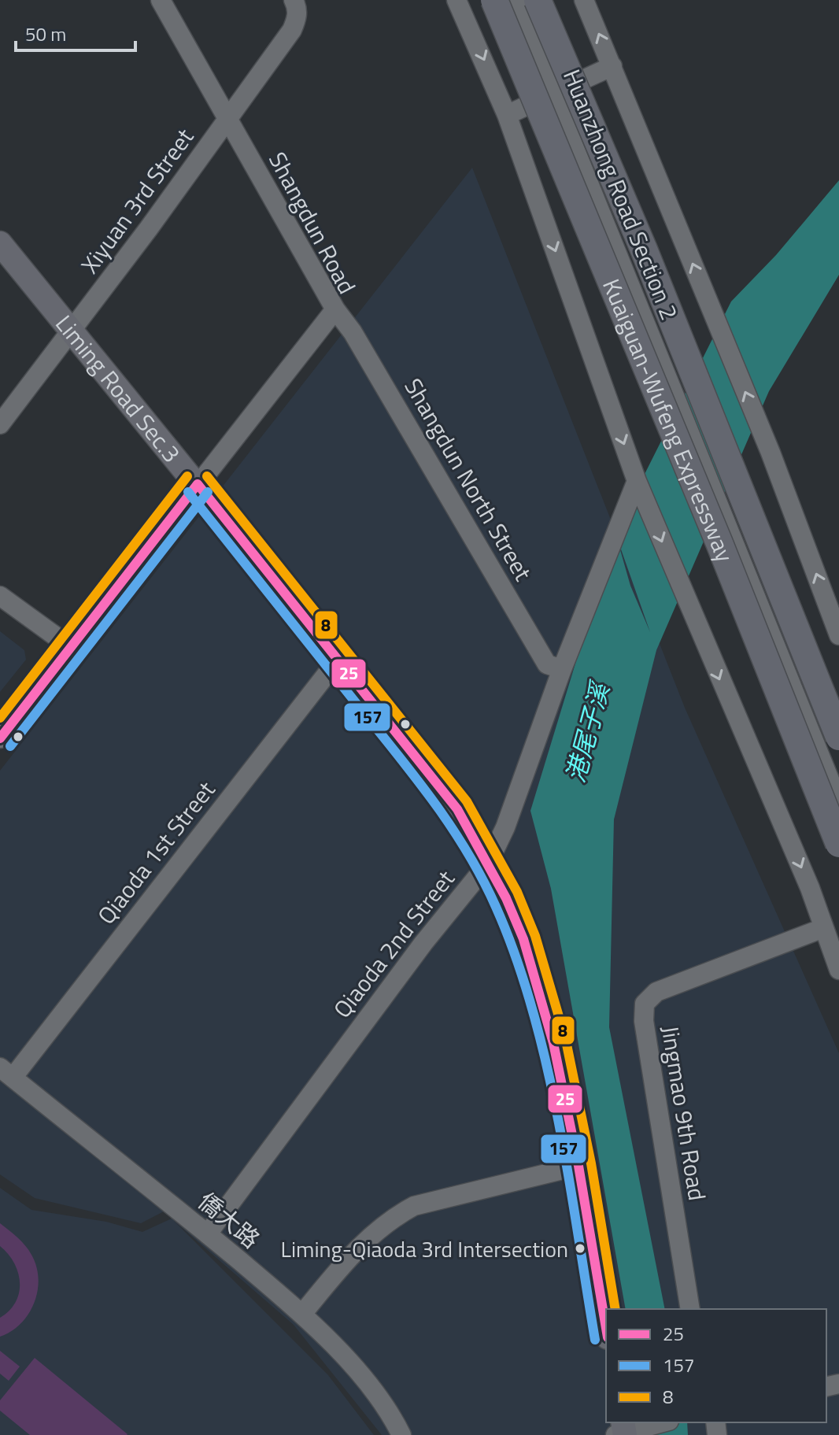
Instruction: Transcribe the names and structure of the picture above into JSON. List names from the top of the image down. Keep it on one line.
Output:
{"streets":{"highway":["Kuaiguan-Wufeng Expressway"],"main road":["Liming Road Sec.3"],"street":["Huanzhong Road Section 2","Xiyuan 3rd Street","Shangdun Road","Shangdun North Street","Qiaoda 1st Street","Qiaoda 2nd Street","Jingmao 9th Road","僑大路"]},"crossings":[["Xiyuan 3rd Street","Shangdun Road"],["Xiyuan 3rd Street","Liming Road Sec.3"],["Shangdun Road","Liming Road Sec.3"],["Shangdun Road","Shangdun North Street"],["Liming Road Sec.3","Qiaoda 1st Street"],["Liming Road Sec.3","Qiaoda 2nd Street"],["Shangdun North Street","Qiaoda 2nd Street"],["Qiaoda 1st Street","僑大路"],["Qiaoda 2nd Street","僑大路"]],"water":["港尾子溪"],"places":["Liming-Qiaoda 3rd Intersection"],"lines":["transit line 8","transit line 25","transit line 157"],"legend":["25","157","8"],"scale_bar":"50 m"}
